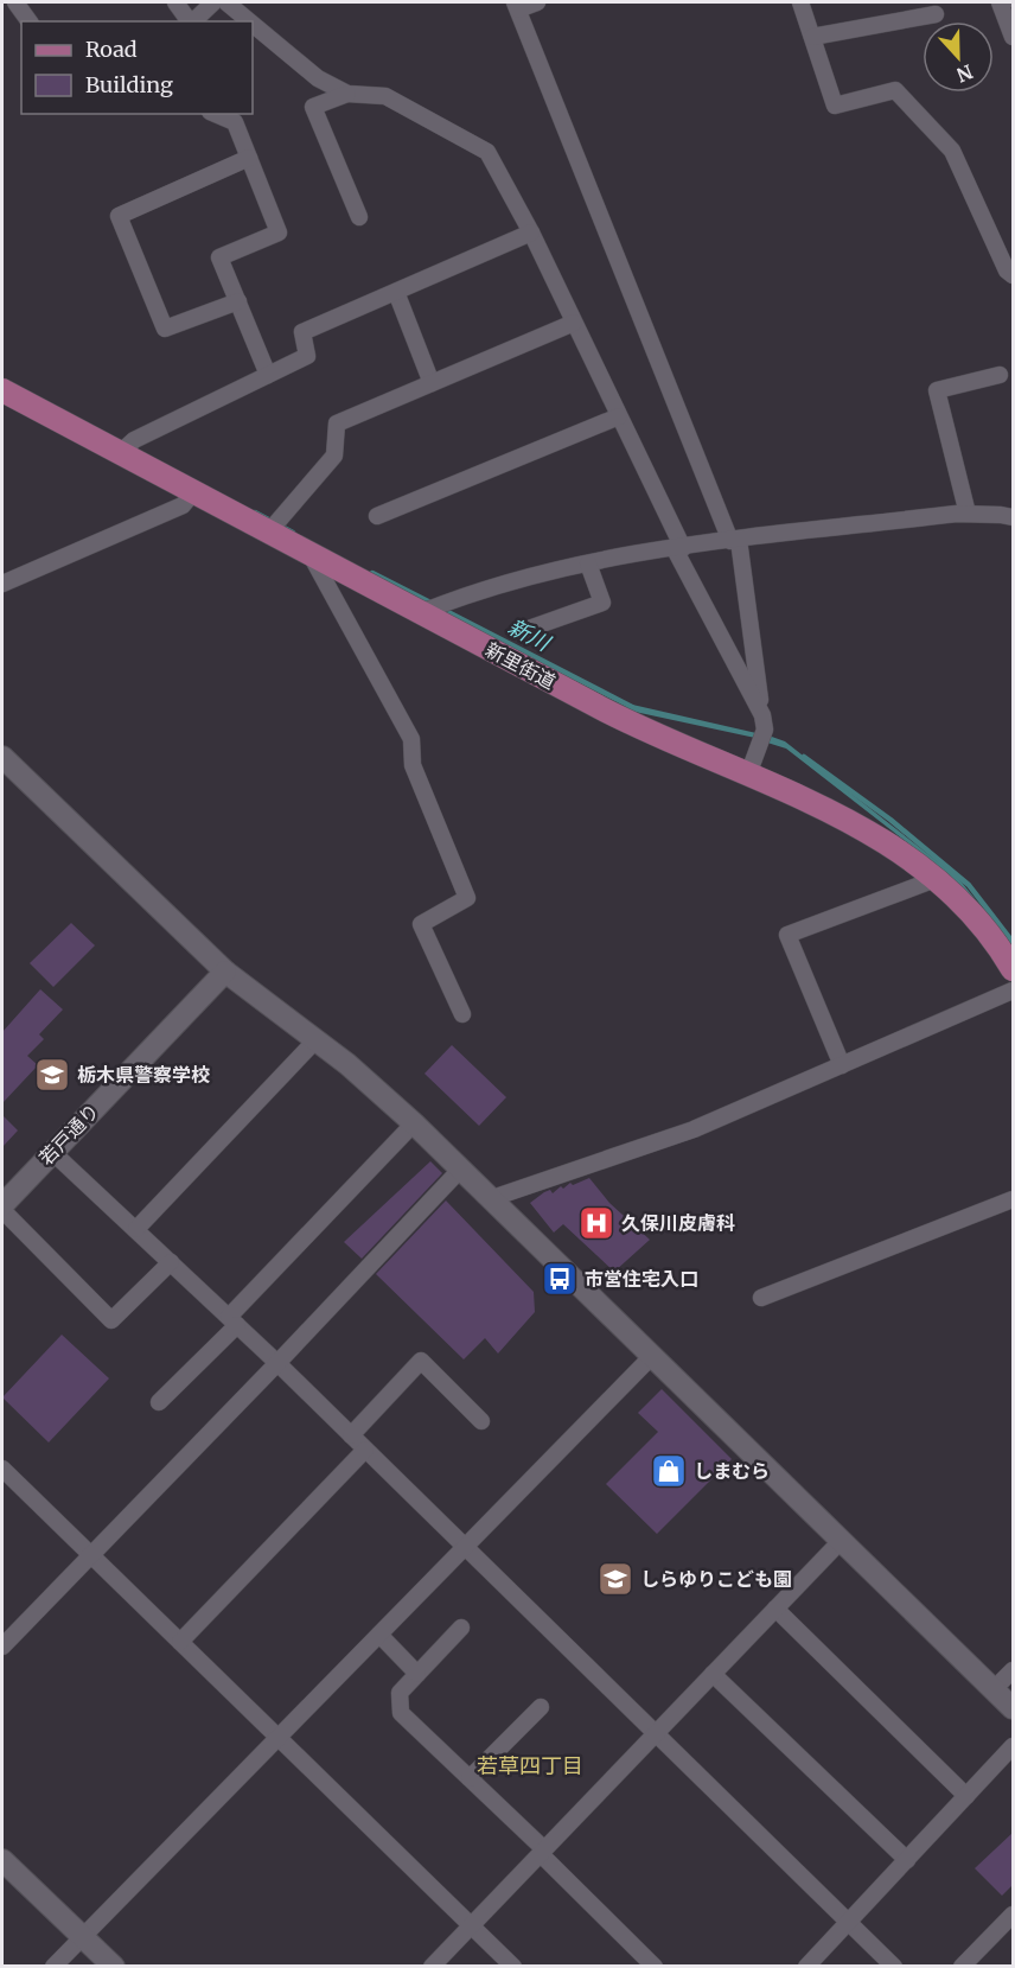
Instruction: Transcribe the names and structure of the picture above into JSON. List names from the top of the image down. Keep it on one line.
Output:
{"streets":{"main road":["新里街道"],"street":["若戸通り"]},"districts":["若草四丁目"],"water":["新川"],"places":{"school or university":["栃木県警察学校","しらゆりこども園"],"hospital":["久保川皮膚科"],"bus stop":["市営住宅入口"],"shop":["しまむら"]},"legend":["Road","Building"],"north":"bottom"}
